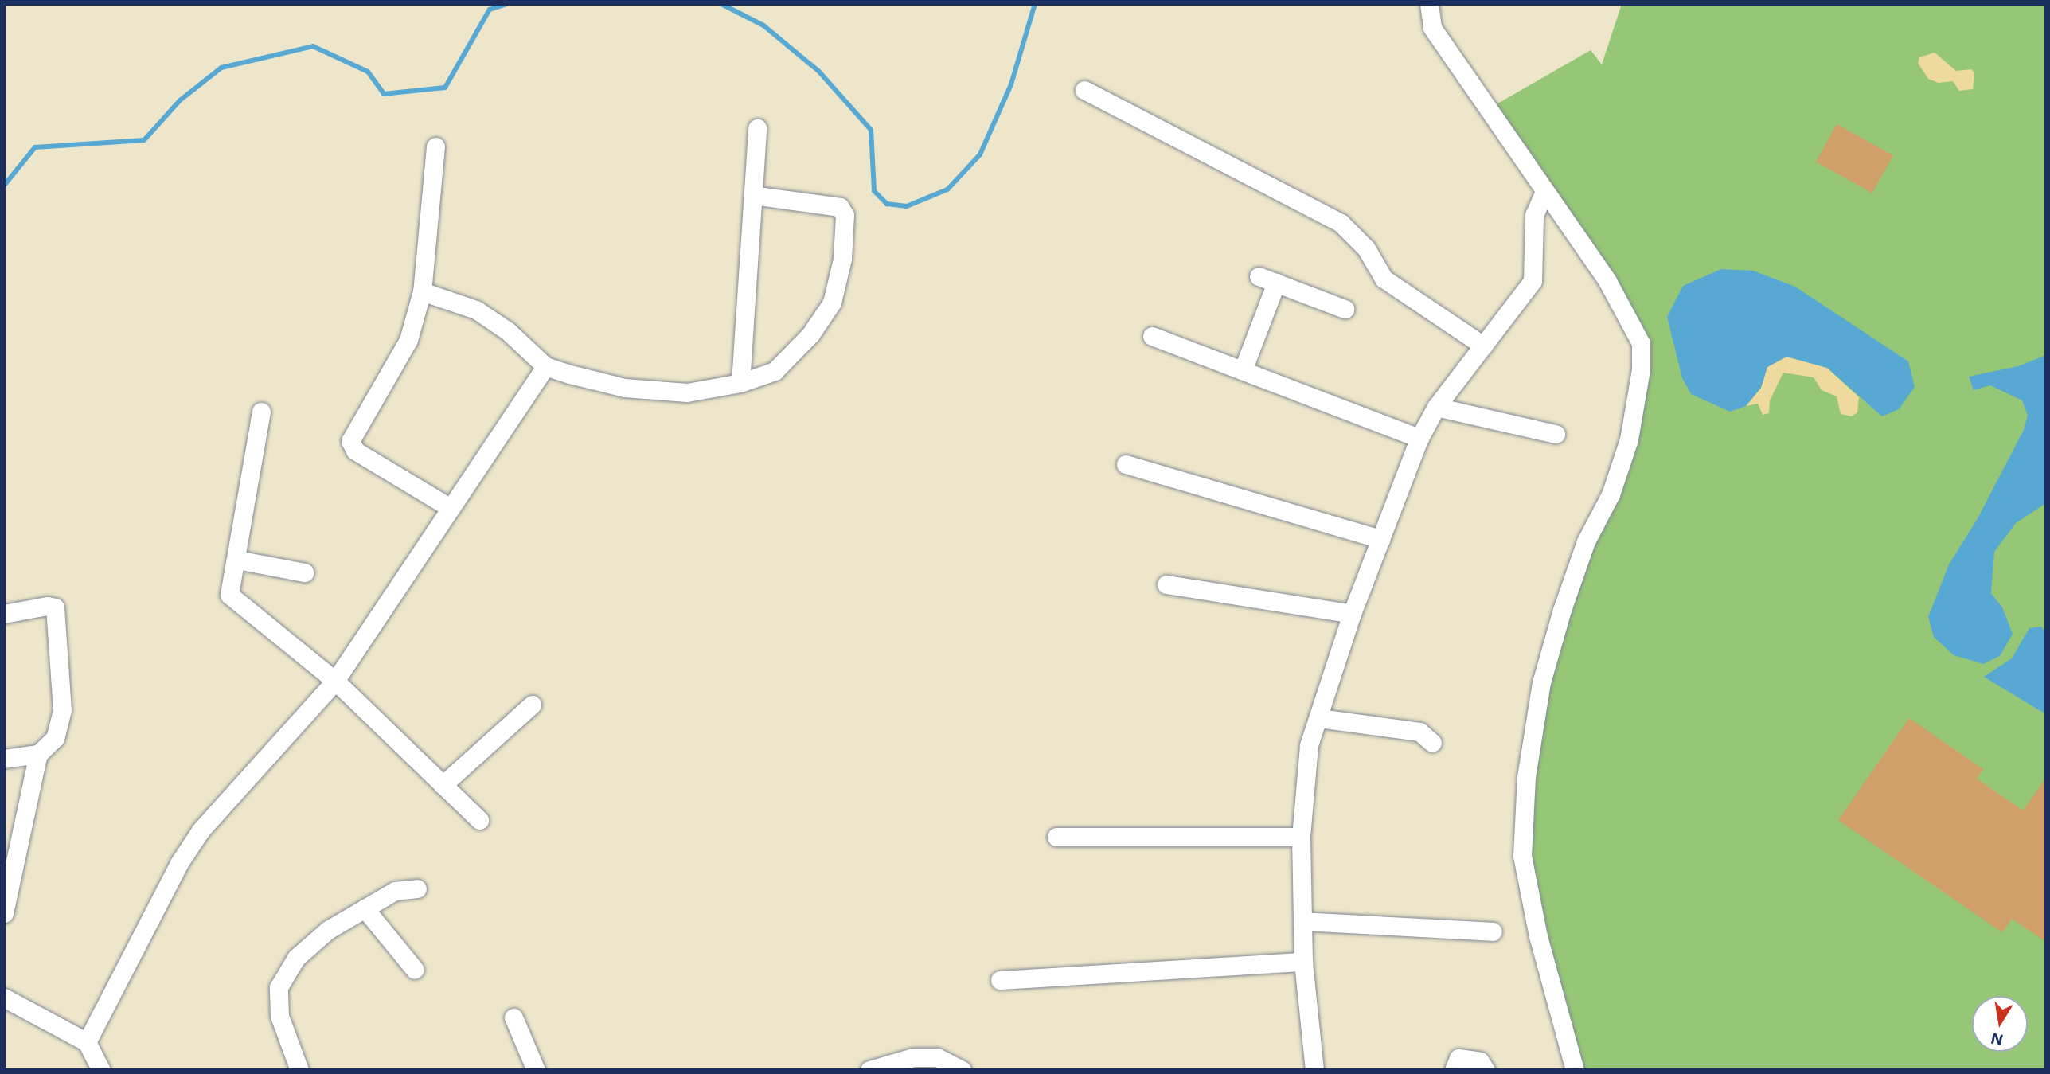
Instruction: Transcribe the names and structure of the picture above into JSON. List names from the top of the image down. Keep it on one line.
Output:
{"north":"bottom"}
